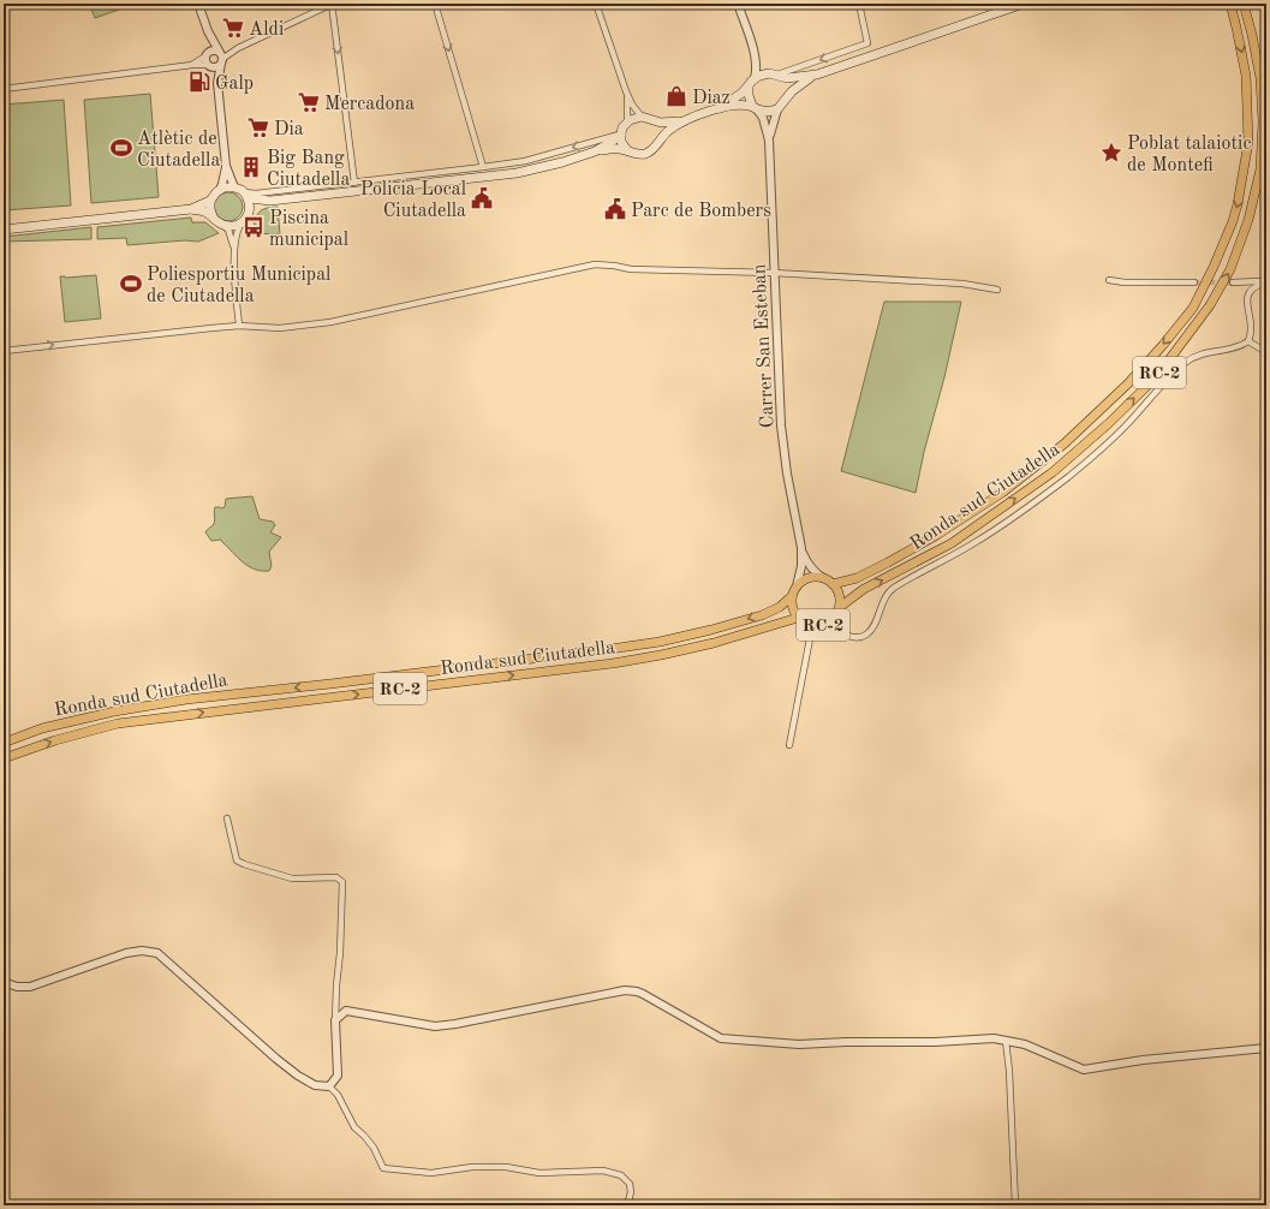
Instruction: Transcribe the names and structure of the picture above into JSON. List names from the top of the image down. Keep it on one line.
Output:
{"streets":{"main road":["RC-2","Ronda sud Ciutadella"],"street":["Carrer San Esteban"]},"crossings":[["Carrer San Esteban","RC-2"],["Carrer San Esteban","Ronda sud Ciutadella"],["RC-2","Ronda sud Ciutadella"]],"places":{"supermarket":["Aldi","Mercadona","Dia"],"fuel station":["Galp"],"shop":["Diaz"],"sports":["Atlètic de Ciutadella","Poliesportiu Municipal de Ciutadella"],"place":["Poblat talaiotic de Montefi"],"building":["Big Bang Ciutadella"],"public building":["Policia Local Ciutadella","Parc de Bombers"],"bus stop":["Piscina municipal"]}}
